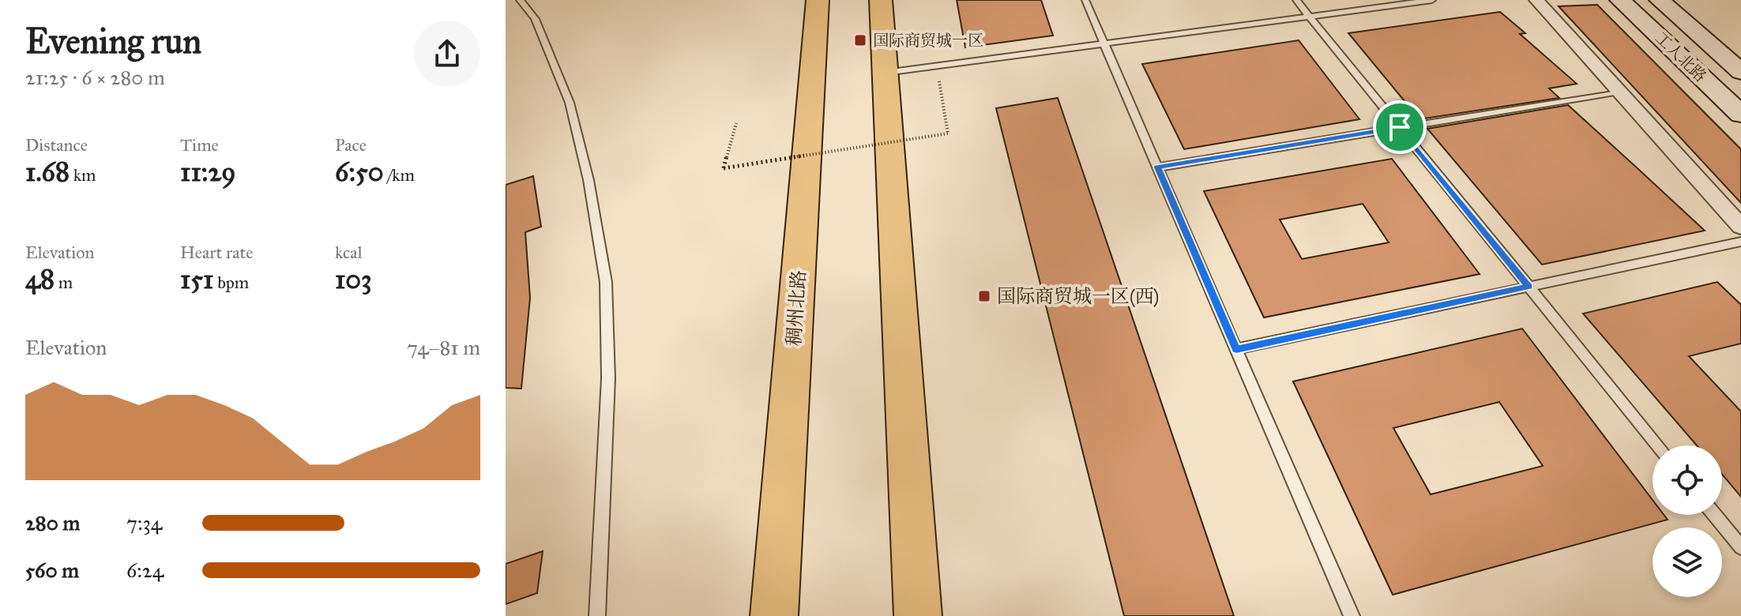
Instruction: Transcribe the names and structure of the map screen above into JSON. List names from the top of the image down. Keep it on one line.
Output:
{"streets":{"main road":["工人北路","稠州北路"]},"places":{"transit":["国际商贸城一区","国际商贸城一区(西)"]},"page":{"heading":["Evening run","21:25 · 6 × 280 m"],"stats":[["Distance","1.68 km"],["Time","11:29"],["Pace","6:50 /km"],["Elevation","48 m"],["Heart rate","151 bpm"],["kcal","103"]],"chart":["Elevation","74–81 m"],"list":[{"name":"280 m","note":"7:34"},{"name":"560 m","note":"6:24"}]}}
